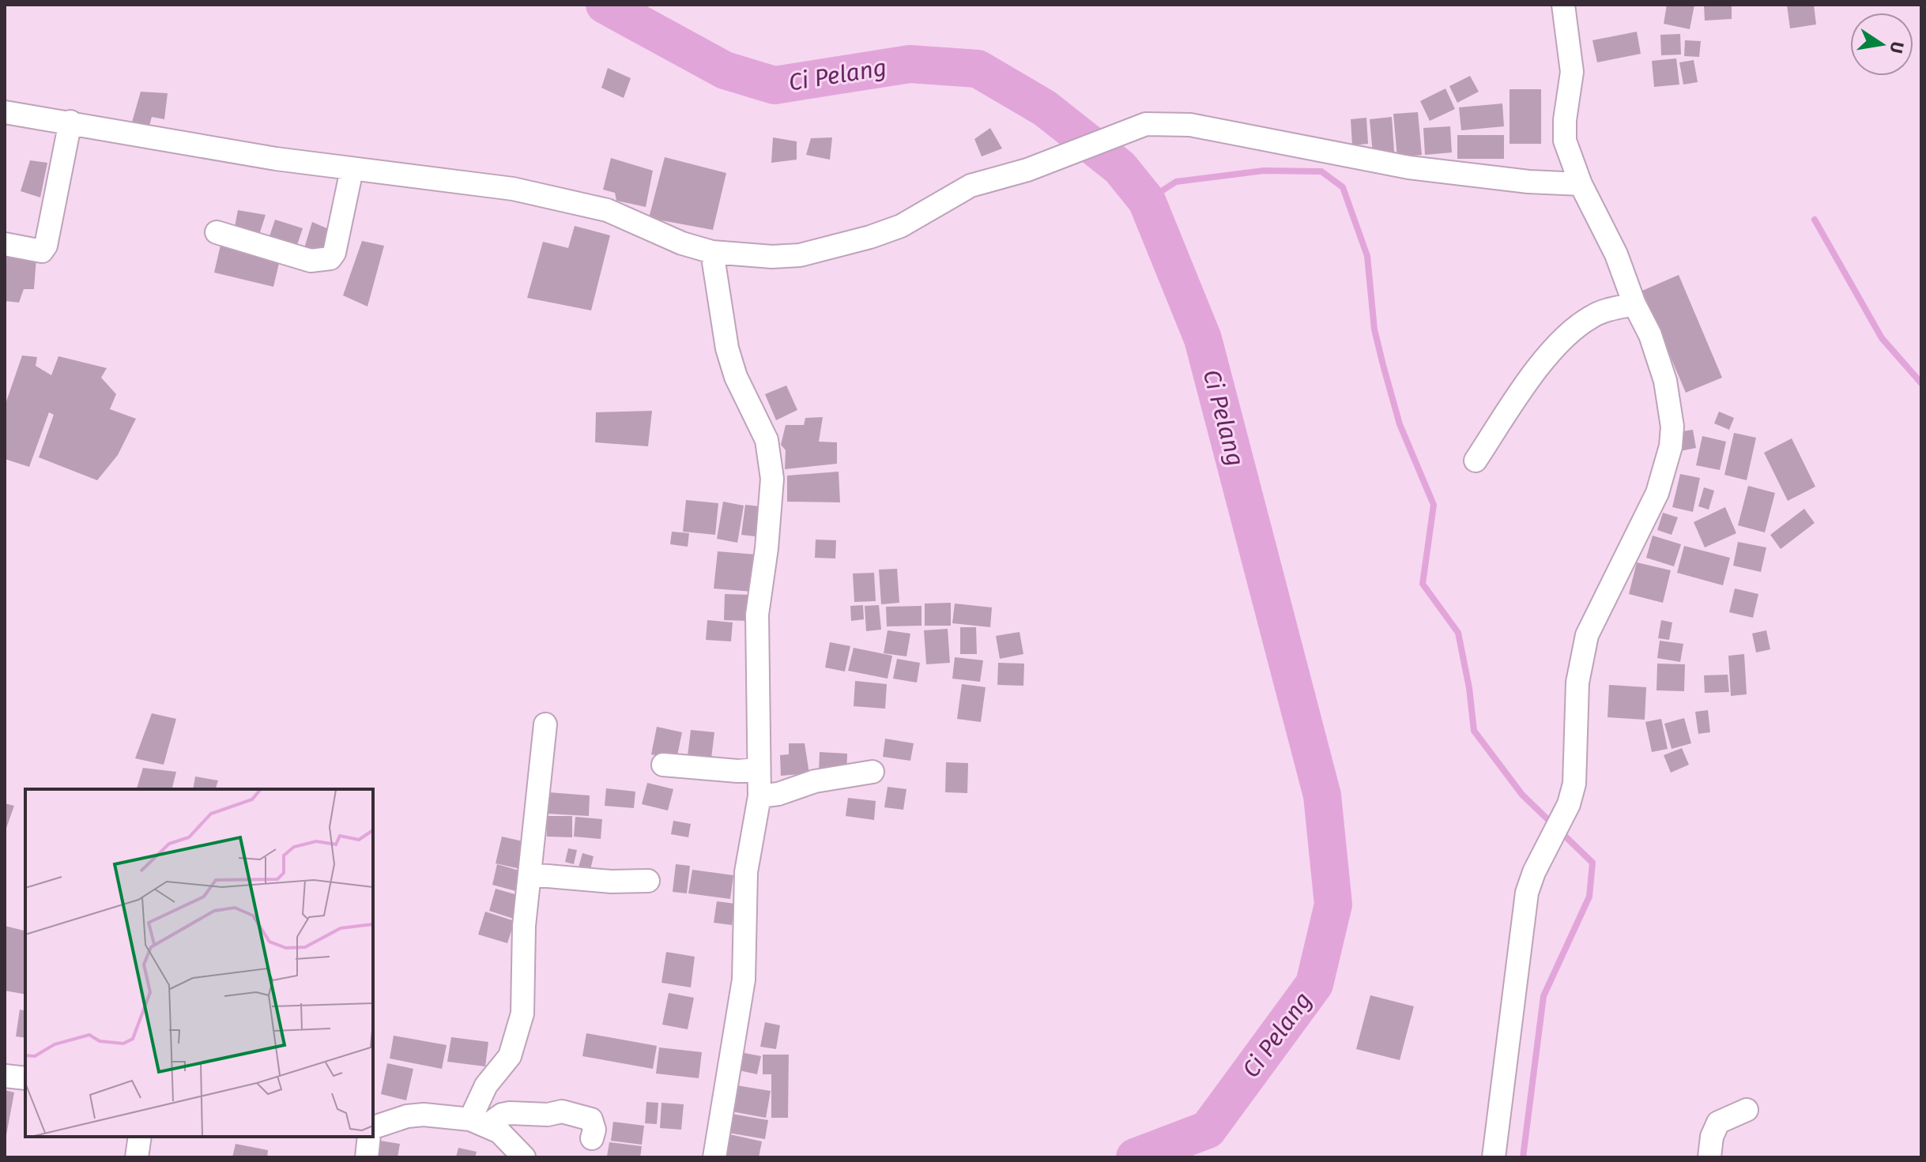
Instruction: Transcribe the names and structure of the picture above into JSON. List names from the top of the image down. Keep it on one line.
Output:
{"water":["Ci Pelang"],"north":"right"}
